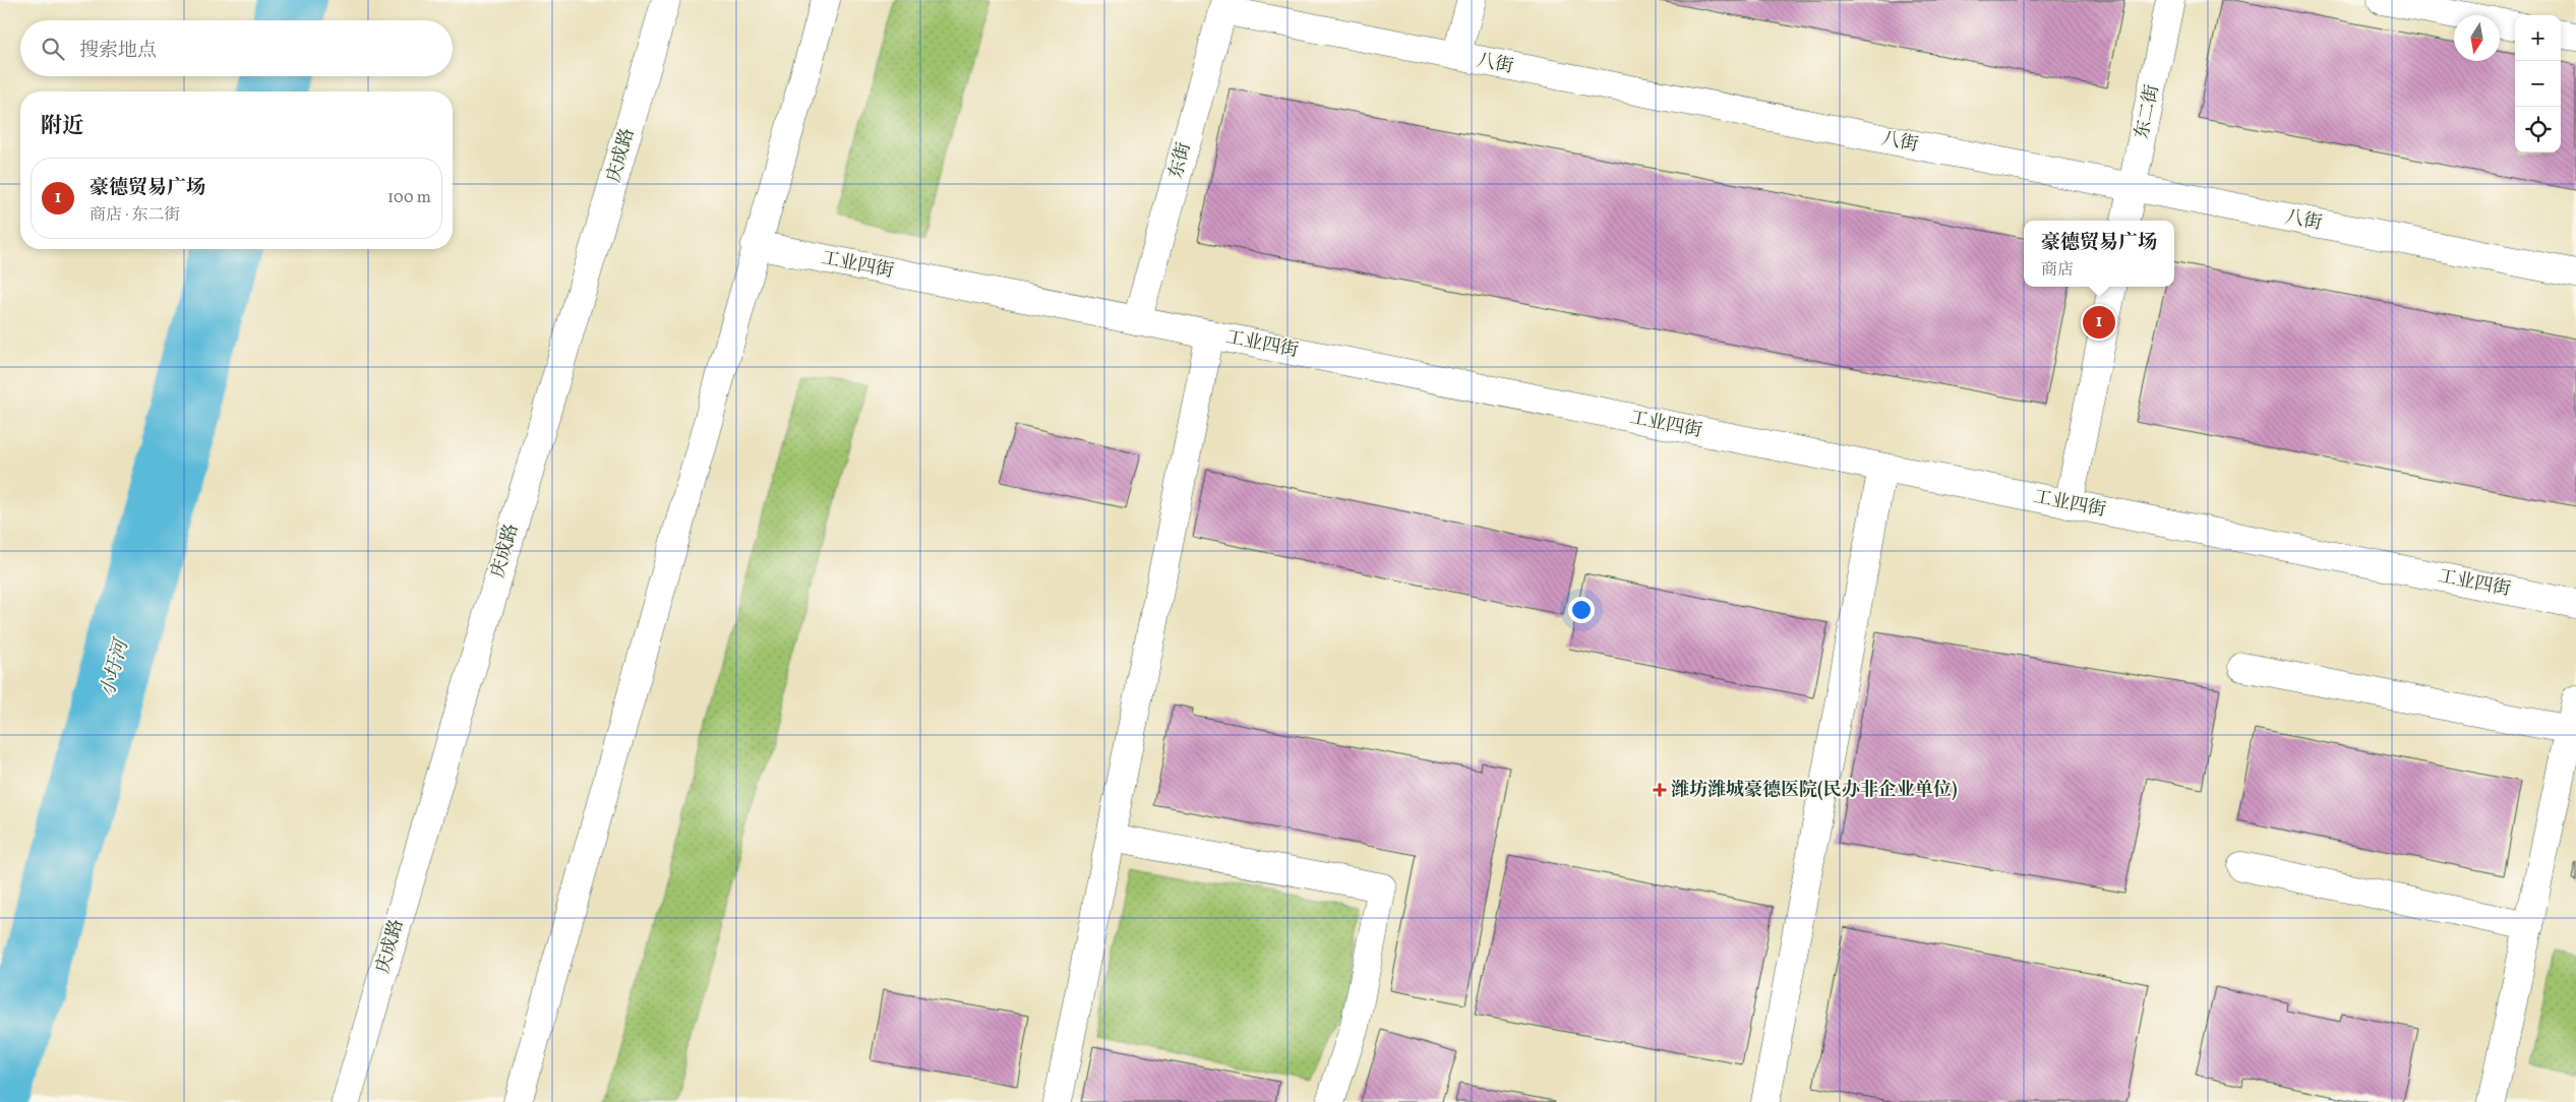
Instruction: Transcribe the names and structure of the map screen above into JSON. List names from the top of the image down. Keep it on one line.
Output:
{"streets":{"street":["八街","东二街","庆成路","东街","工业四街"]},"crossings":[["八街","东二街"],["八街","东街"],["东街","工业四街"]],"water":["小圩河"],"places":{"health":["潍坊潍城豪德医院(民办非企业单位)"]},"north":"bottom","page":{"map_buttons":["+","−"],"search":"搜索地点","heading":"附近","list":[{"mark":"1","name":"豪德贸易广场","note":"商店 · 东二街","value":"100 m"}],"popup":["豪德贸易广场","商店"],"pins":"1"}}
